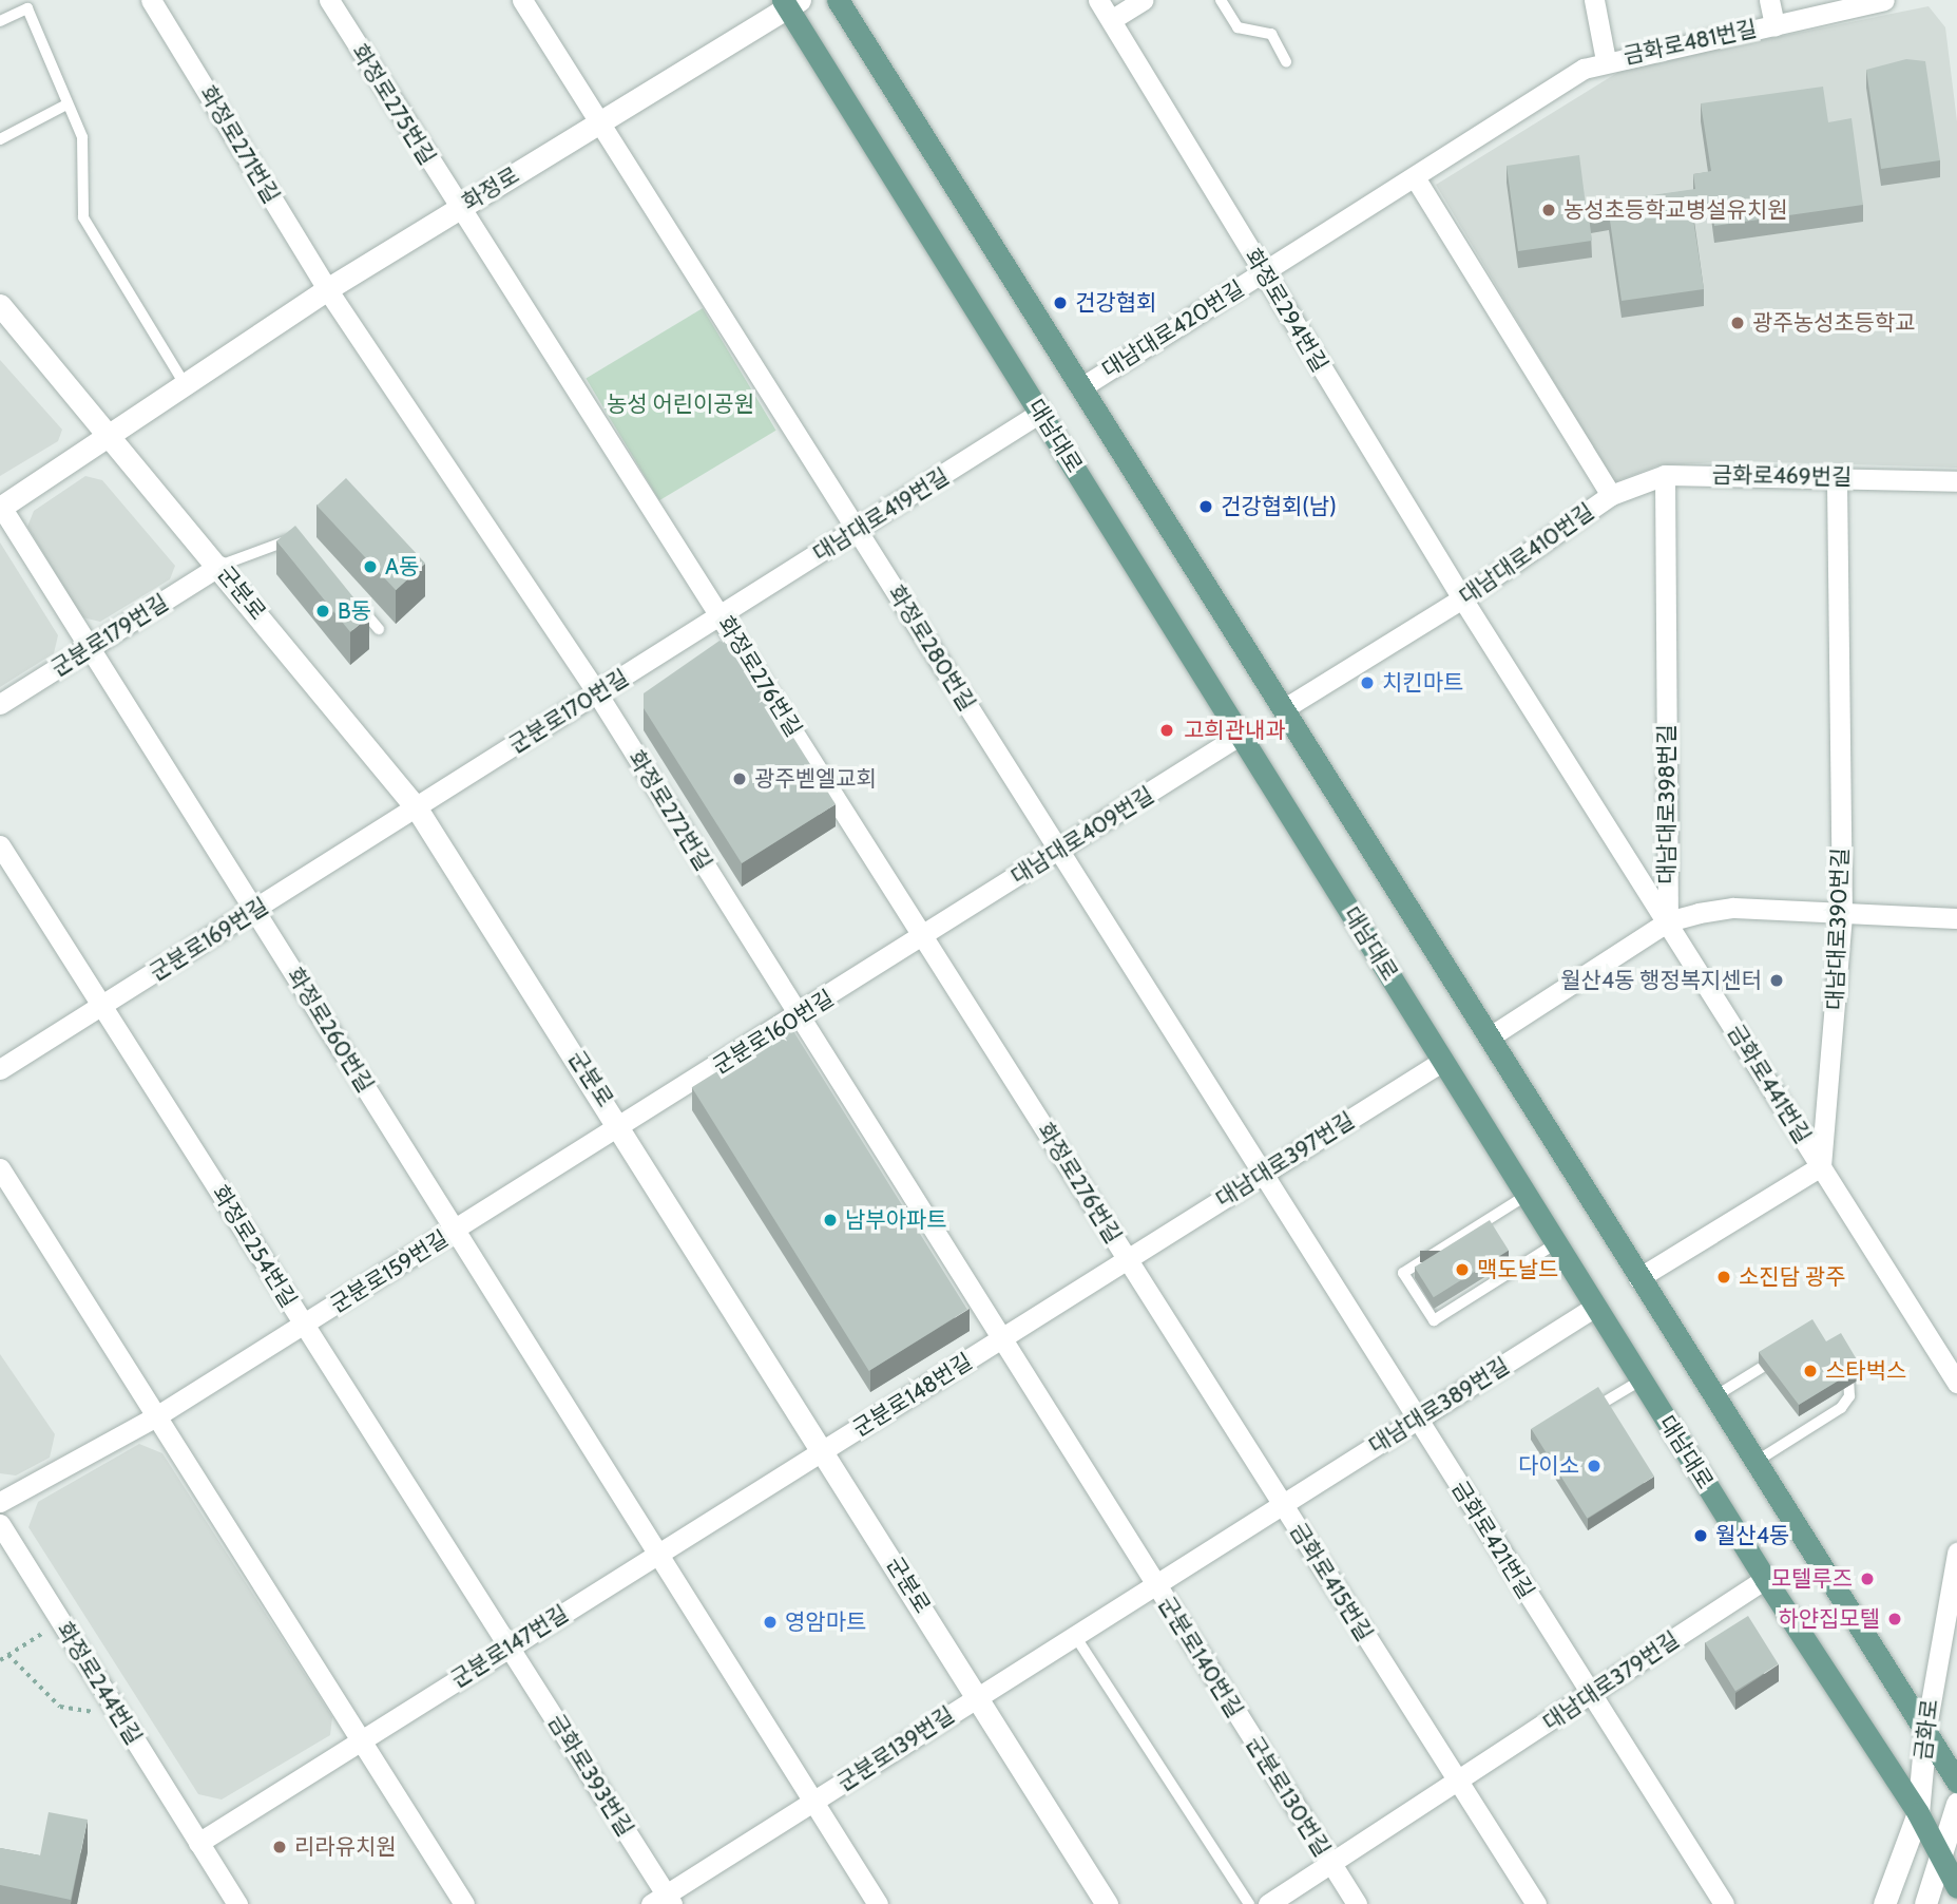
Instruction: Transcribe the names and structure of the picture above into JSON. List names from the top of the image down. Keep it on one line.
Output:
{"streets":{"main road":["대남대로"],"street":["금화로481번길","화정로275번길","화정로271번길","화정로","화정로294번길","대남대로420번길","금화로469번길","대남대로419번길","대남대로410번길","군분로","군분로179번길","화정로280번길","화정로276번길","군분로170번길","대남대로398번길","화정로272번길","대남대로409번길","대남대로390번길","군분로169번길","화정로260번길","군분로160번길","금화로441번길","대남대로397번길","화정로254번길","군분로159번길","군분로148번길","대남대로389번길","금화로421번길","금화로415번길","군분로147번길","군분로140번길","대남대로379번길","화정로244번길","금화로","군분로139번길","금화로393번길","군분로130번길"]},"crossings":[["금화로481번길","대남대로420번길"],["화정로275번길","화정로"],["화정로275번길","화정로276번길"],["화정로271번길","화정로"],["화정로271번길","화정로272번길"],["화정로","대남대로"],["화정로","군분로"],["화정로","화정로280번길"],["화정로","화정로276번길"],["화정로","화정로272번길"],["화정로","화정로260번길"],["화정로294번길","대남대로420번길"],["화정로294번길","대남대로410번길"],["화정로294번길","금화로441번길"],["대남대로420번길","대남대로410번길"],["대남대로","대남대로419번길"],["대남대로","대남대로409번길"],["대남대로","대남대로397번길"],["대남대로","대남대로389번길"],["대남대로","대남대로379번길"],["대남대로","금화로"],["금화로469번길","대남대로410번길"],["금화로469번길","대남대로398번길"],["금화로469번길","대남대로390번길"],["대남대로419번길","화정로280번길"],["대남대로419번길","화정로276번길"],["대남대로419번길","군분로170번길"],["대남대로410번길","금화로441번길"],["군분로","군분로179번길"],["군분로","군분로170번길"],["군분로","군분로169번길"],["군분로","군분로160번길"],["군분로","군분로159번길"],["군분로","군분로148번길"],["군분로","군분로147번길"],["군분로","군분로140번길"],["군분로","군분로139번길"],["군분로179번길","화정로260번길"],["화정로280번길","대남대로409번길"],["화정로280번길","대남대로397번길"],["화정로280번길","금화로421번길"],["화정로276번길","군분로170번길"],["화정로276번길","대남대로409번길"],["화정로276번길","군분로160번길"],["화정로276번길","대남대로397번길"],["화정로276번길","군분로148번길"],["화정로276번길","금화로415번길"],["군분로170번길","화정로272번길"],["군분로170번길","군분로169번길"],["대남대로398번길","금화로441번길"],["화정로272번길","군분로160번길"],["화정로272번길","군분로148번길"],["화정로272번길","군분로140번길"],["대남대로409번길","군분로160번길"],["대남대로390번길","금화로441번길"],["군분로169번길","화정로260번길"],["군분로169번길","화정로254번길"],["화정로260번길","군분로159번길"],["화정로260번길","군분로147번길"],["화정로260번길","군분로139번길"],["군분로160번길","군분로159번길"],["대남대로397번길","군분로148번길"],["대남대로397번길","금화로421번길"],["대남대로397번길","금화로415번길"],["화정로254번길","군분로159번길"],["화정로254번길","군분로147번길"],["화정로254번길","금화로393번길"],["군분로148번길","금화로415번길"],["군분로148번길","군분로147번길"],["군분로148번길","군분로140번길"],["대남대로389번길","금화로421번길"],["대남대로389번길","금화로415번길"],["대남대로389번길","군분로140번길"],["금화로421번길","대남대로379번길"],["금화로415번길","군분로140번길"],["금화로415번길","대남대로379번길"],["금화로415번길","군분로130번길"],["군분로147번길","화정로244번길"],["군분로147번길","군분로139번길"],["군분로147번길","금화로393번길"],["군분로140번길","군분로139번길"],["군분로140번길","군분로130번길"],["대남대로379번길","군분로130번길"],["군분로139번길","금화로393번길"]],"parks":["농성 어린이공원"],"places":["농성초등학교병설유치원","건강협회","광주농성초등학교","건강협회(남)","A동","B동","치킨마트","고희관내과","광주벧엘교회","월산4동 행정복지센터","남부아파트","맥도날드","소진담 광주","스타벅스","다이소","월산4동","모텔루즈","하얀집모텔","영암마트","리라유치원"]}
